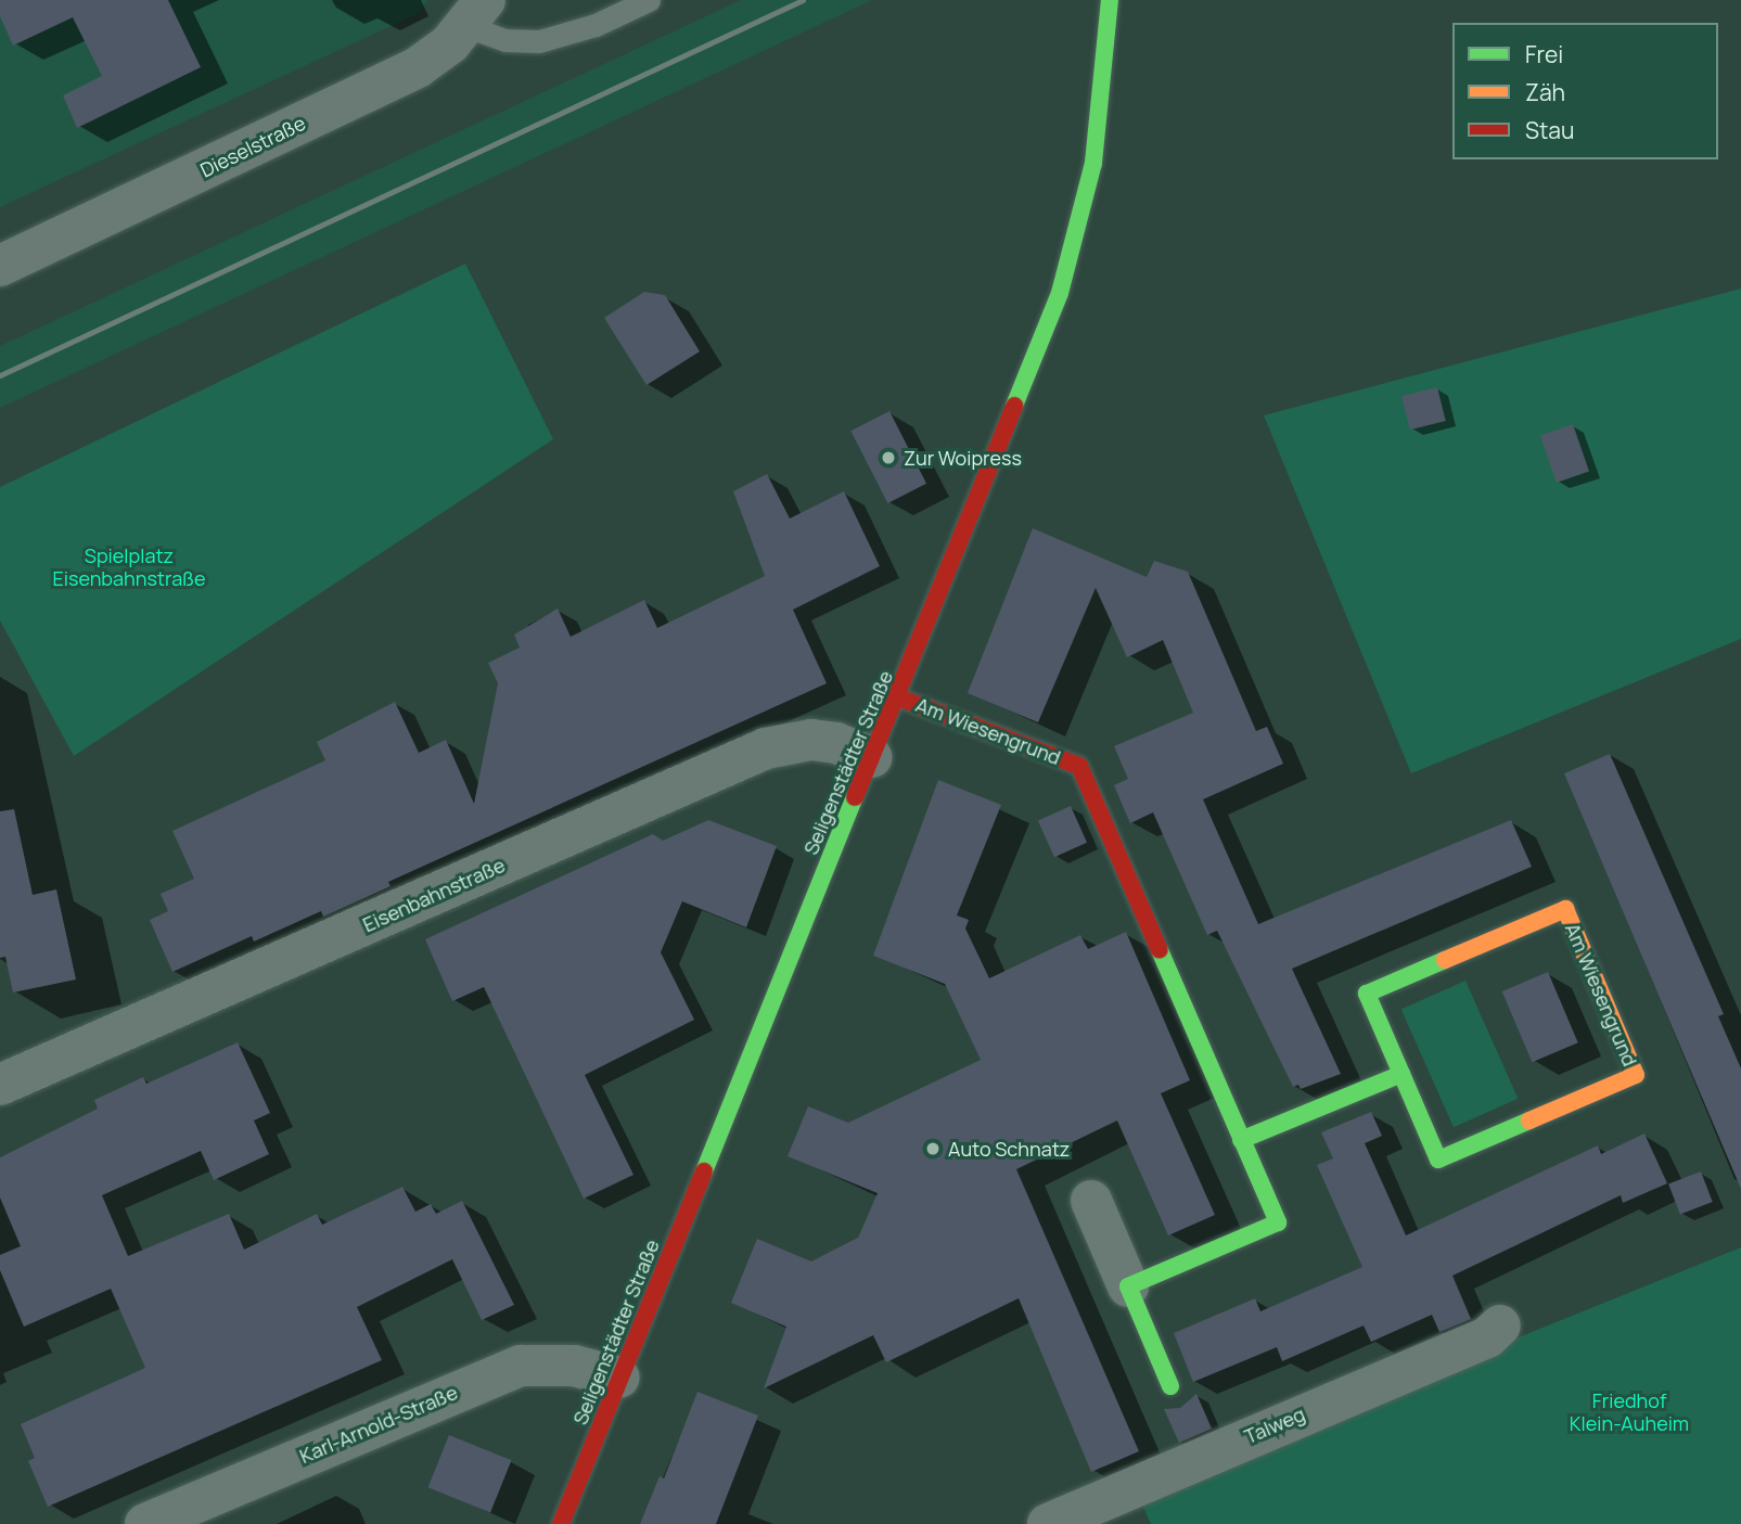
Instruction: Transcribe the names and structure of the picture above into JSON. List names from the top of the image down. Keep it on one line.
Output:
{"streets":{"street":["Dieselstraße","Am Wiesengrund","Seligenstädter Straße","Eisenbahnstraße","Karl-Arnold-Straße","Talweg"]},"crossings":[["Am Wiesengrund","Seligenstädter Straße"],["Seligenstädter Straße","Eisenbahnstraße"],["Seligenstädter Straße","Karl-Arnold-Straße"]],"parks":["Spielplatz Eisenbahnstraße","Friedhof Klein-Auheim"],"places":["Zur Woipress","Auto Schnatz"],"legend":["Frei","Zäh","Stau"]}
